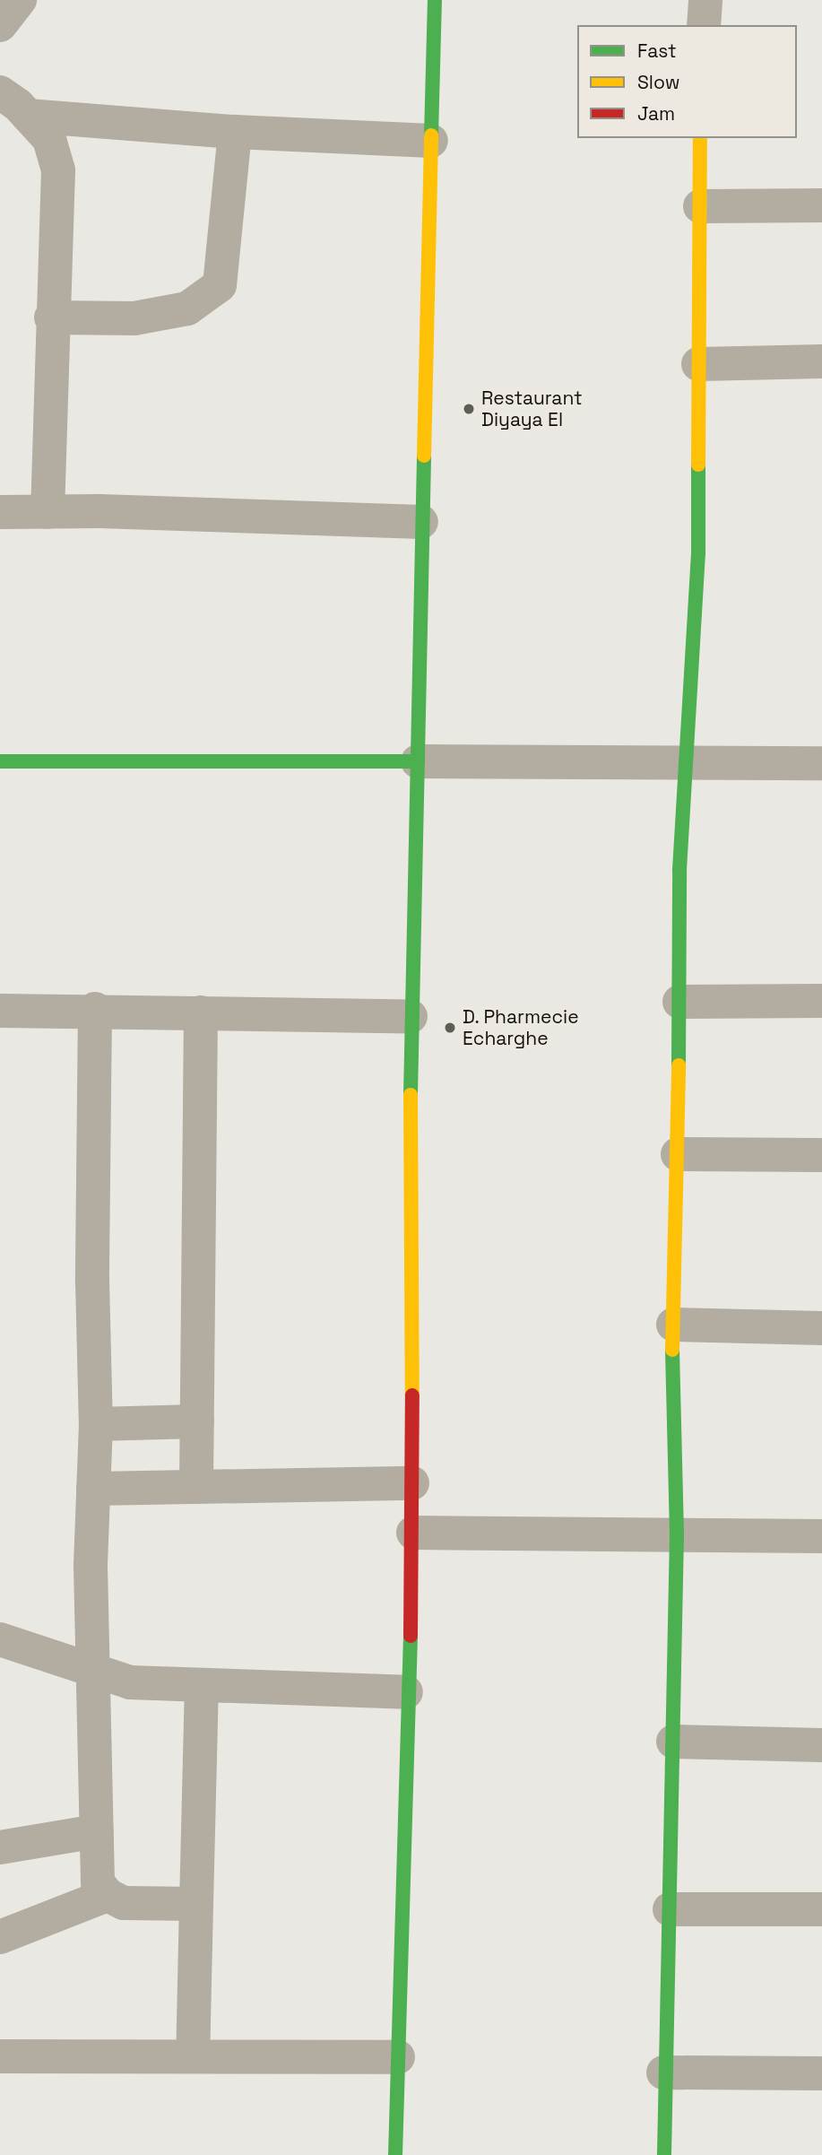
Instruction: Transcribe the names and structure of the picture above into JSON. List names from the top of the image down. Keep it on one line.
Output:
{"places":["Restaurant Diyaya El","D. Pharmecie Echarghe"],"legend":["Fast","Slow","Jam"]}
